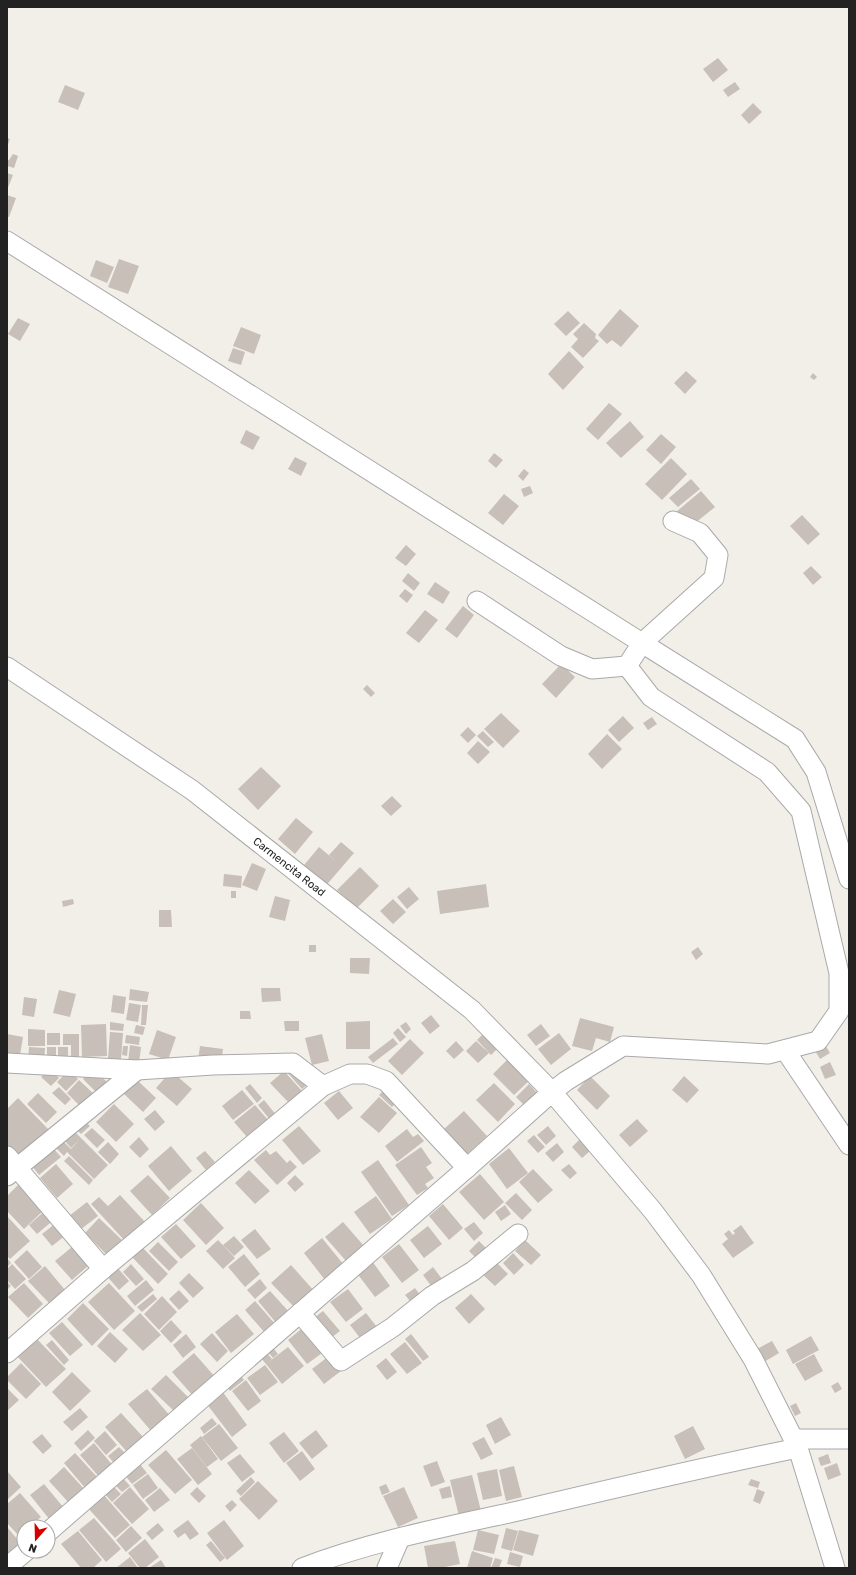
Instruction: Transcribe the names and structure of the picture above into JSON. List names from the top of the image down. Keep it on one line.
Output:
{"streets":{"street":["Carmencita Road"]},"north":"bottom"}
